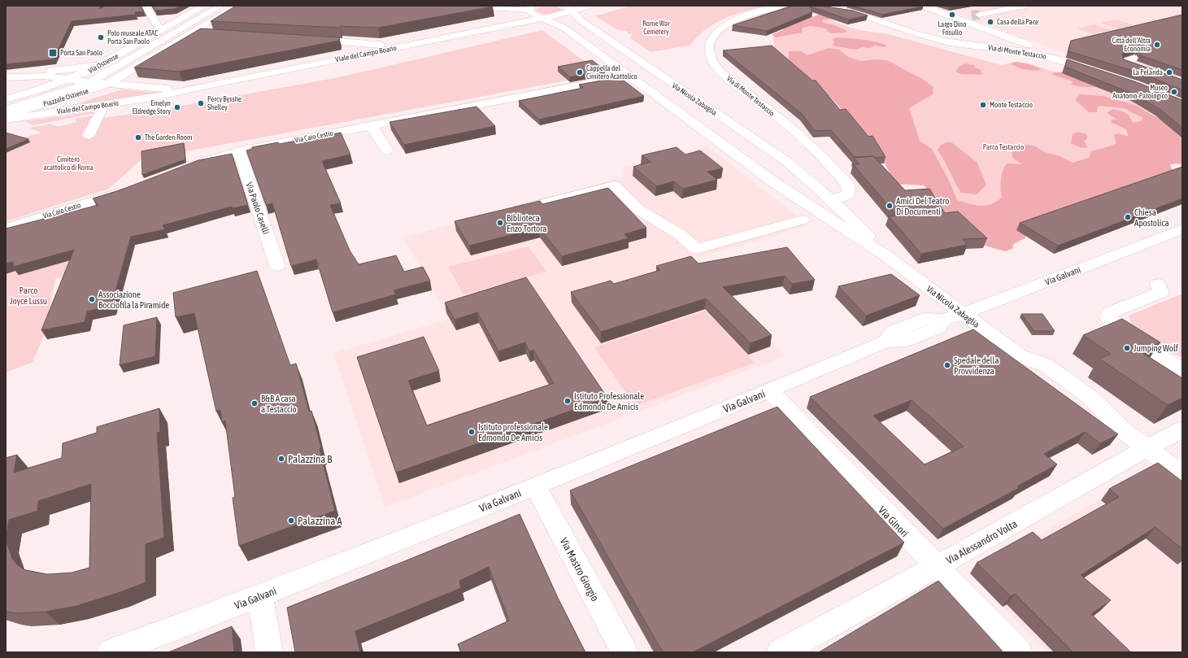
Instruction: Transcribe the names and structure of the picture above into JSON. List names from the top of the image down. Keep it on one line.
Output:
{"streets":{"street":["Via di Monte Testaccio","Viale del Campo Boario","Via Ostiense","Piazzale Ostiense","Via Nicola Zabaglia","Via Caio Cestio","Via Paolo Caselli","Via Galvani","Via Ginori","Via Alessandro Volta","Via Mastro Giorgio"]},"crossings":[["Via di Monte Testaccio","Via Nicola Zabaglia"],["Viale del Campo Boario","Piazzale Ostiense"],["Viale del Campo Boario","Via Nicola Zabaglia"],["Via Ostiense","Piazzale Ostiense"],["Via Nicola Zabaglia","Via Caio Cestio"],["Via Nicola Zabaglia","Via Galvani"],["Via Nicola Zabaglia","Via Alessandro Volta"],["Via Caio Cestio","Via Paolo Caselli"],["Via Galvani","Via Ginori"],["Via Galvani","Via Mastro Giorgio"],["Via Ginori","Via Alessandro Volta"]],"parks":["Rome War Cemetery","Parco Testaccio","Cimitero acattolico di Roma","Parco Joyce Lussu"],"places":{"other":["Largo Dino Frisullo","Casa della Pace","Polo museale ATAC Porta San Paolo","Città dell'Altra Economia","Cappella del Cimitero Acattolico","La Pelanda","Museo Anatomo-Patologico","Percy Bysshe Shelley","Monte Testaccio","Emelyn Eldredge Story","The Garden Room","Amici Del Teatro Di Documenti","Chiesa Apostolica","Biblioteca Enzo Tortora","Associazione Bocciofila la Piramide","Jumping Wolf","Spedale della Provvidenza","Istituto Professionale Edmondo De Amicis","B&B A casa a Testaccio","Istituto professionale Edmondo De Amicis","Palazzina B","Palazzina A"],"transit":["Porta San Paolo"]}}
